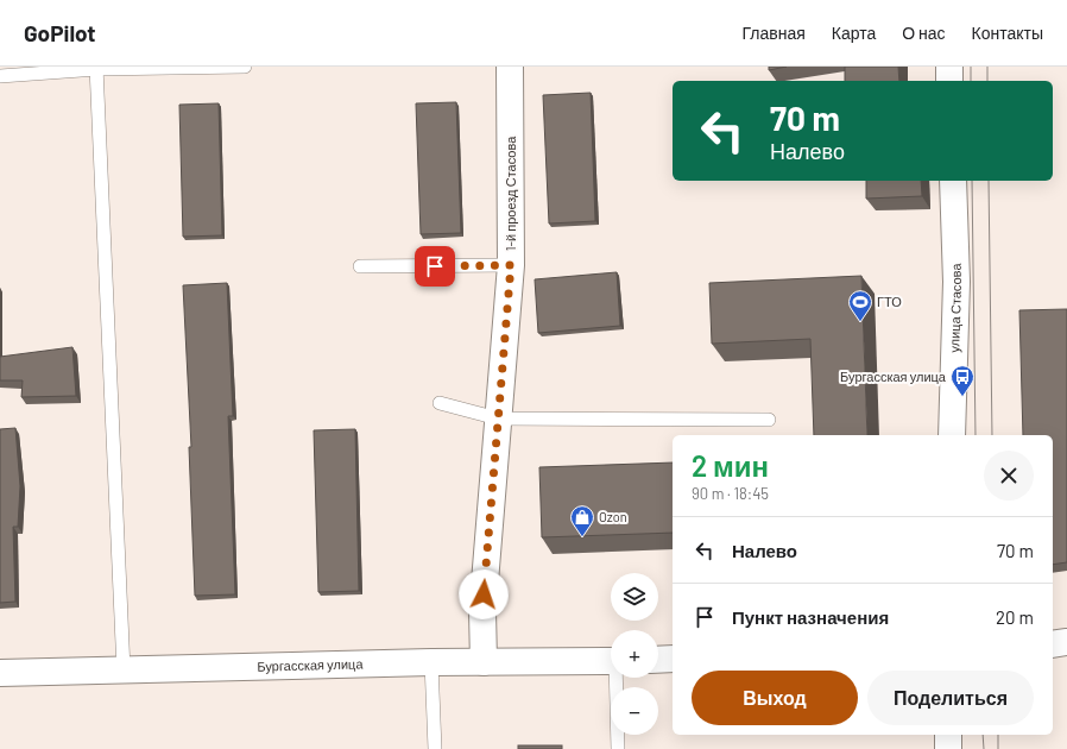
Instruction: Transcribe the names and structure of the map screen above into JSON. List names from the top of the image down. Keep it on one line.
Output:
{"streets":{"street":["1-й проезд Стасова","улица Стасова","Бургасская улица"]},"crossings":[["1-й проезд Стасова","Бургасская улица"]],"places":{"sports":["ГТО"],"bus stop":["Бургасская улица"],"shop":["Ozon"]},"page":{"header":"GoPilot","nav":["Главная","Карта","О нас","Контакты"],"turn":["70 m","Налево"],"heading":["2 мин","90 m · 18:45"],"list":[{"name":"Налево","value":"70 m"},{"name":"Пункт назначения","value":"20 m"}],"map_buttons":["+","−"],"buttons":["Выход","Поделиться"]}}
